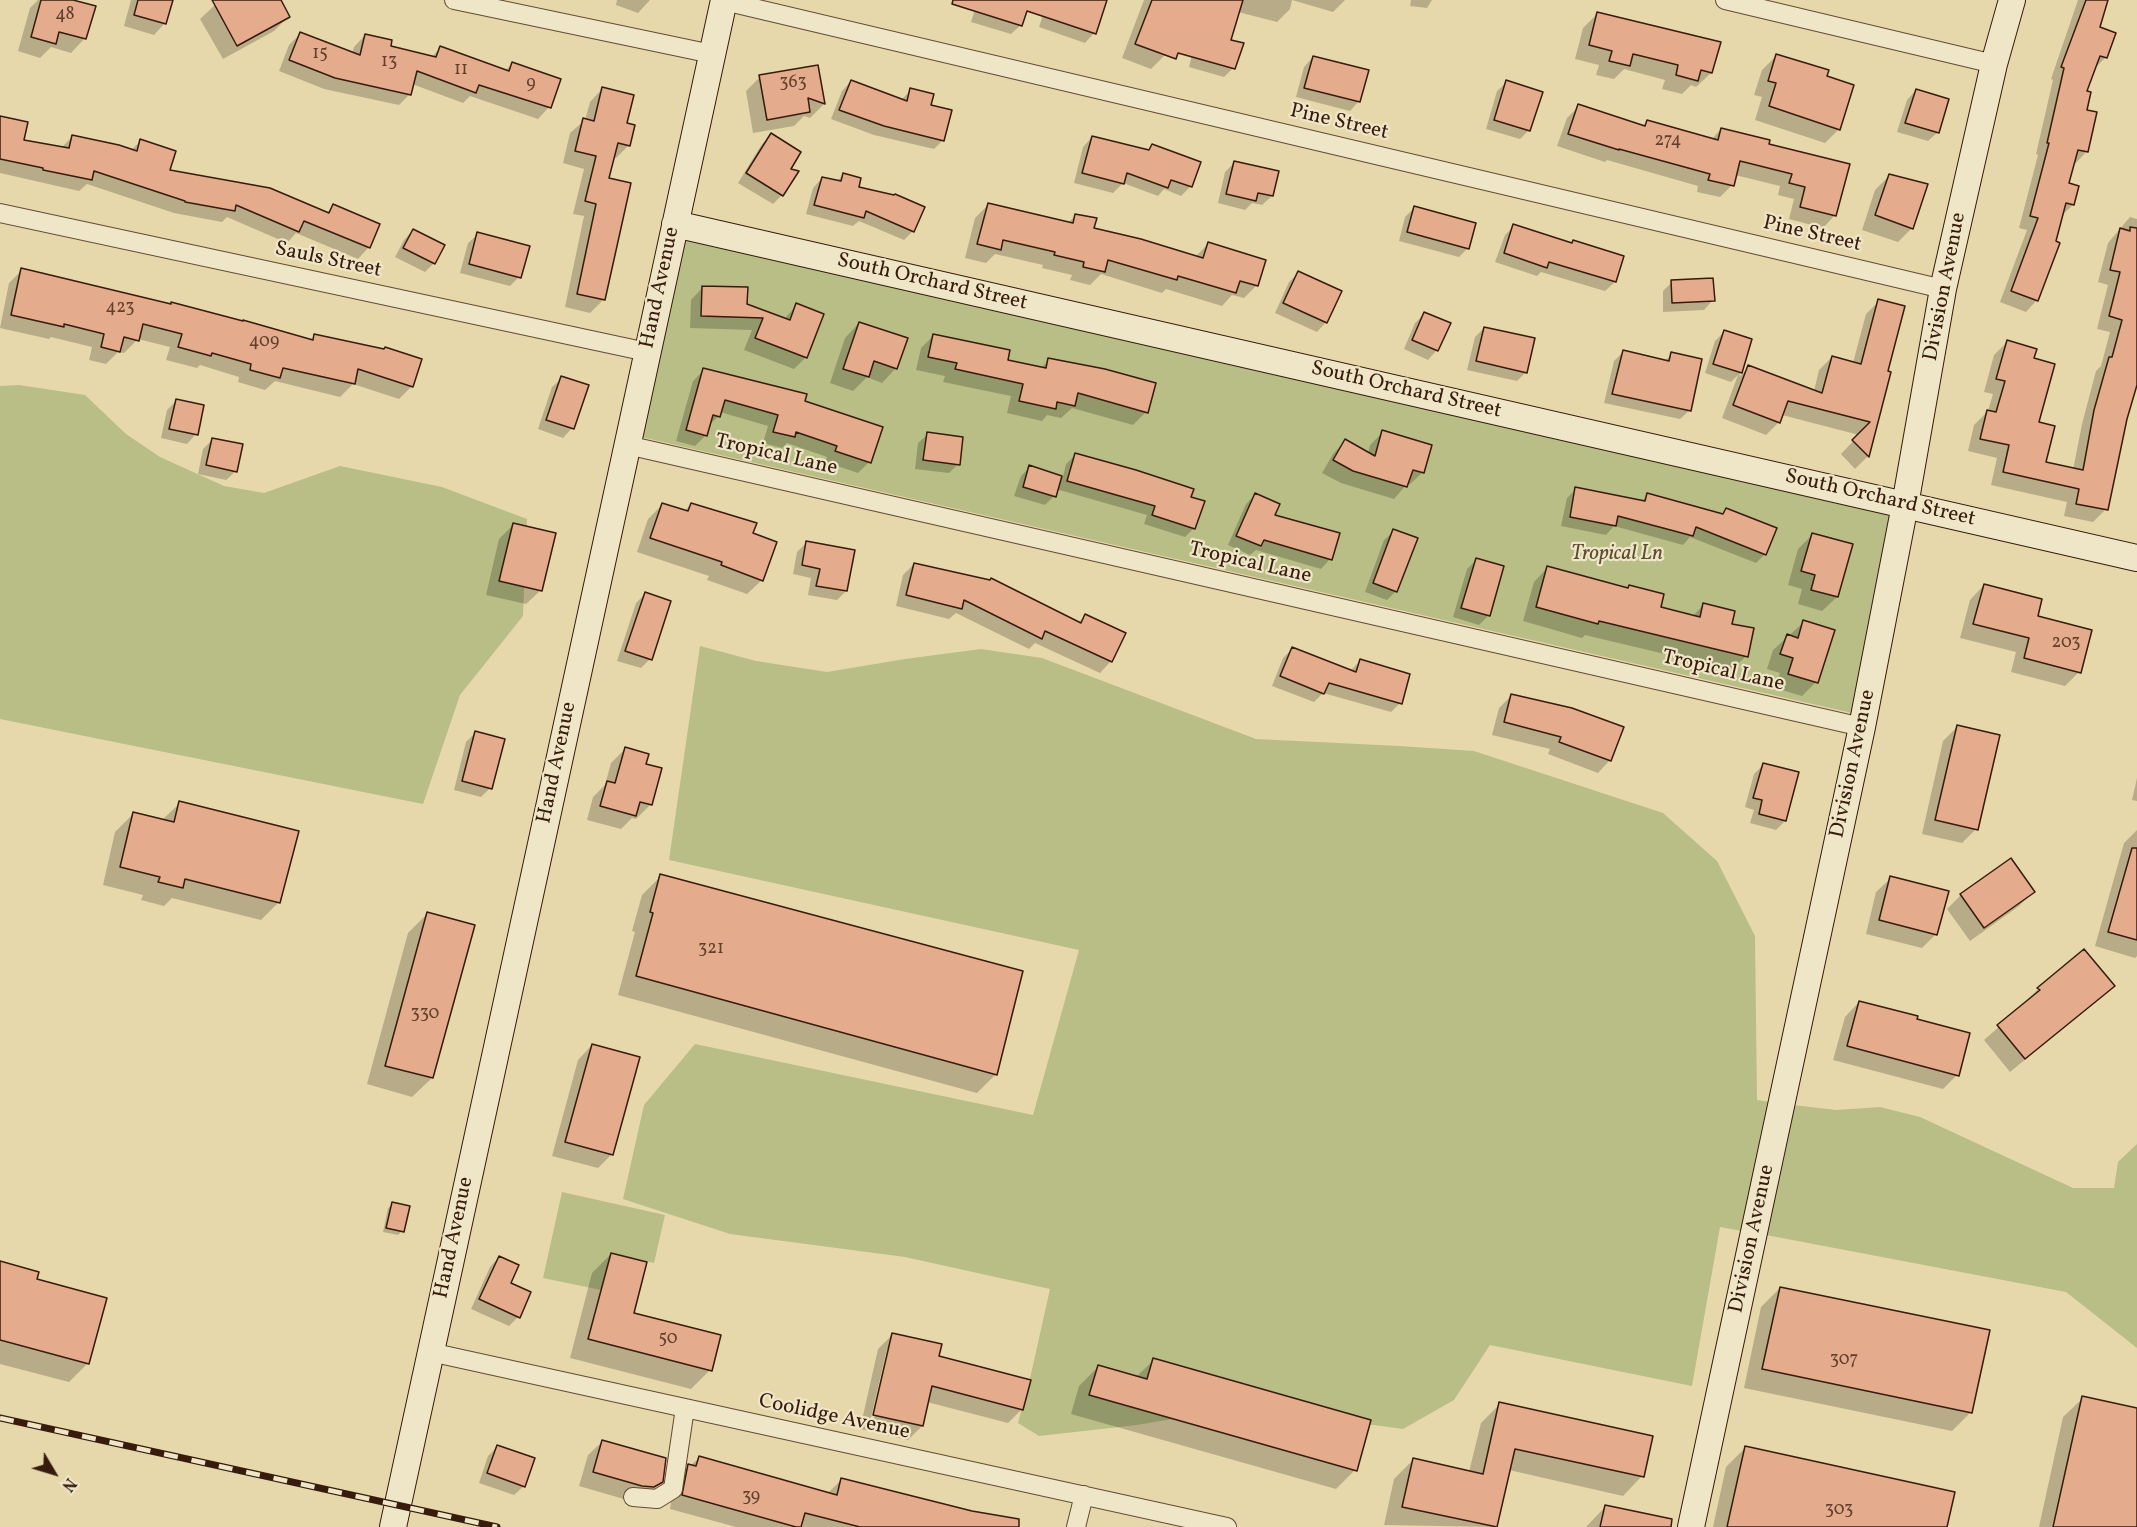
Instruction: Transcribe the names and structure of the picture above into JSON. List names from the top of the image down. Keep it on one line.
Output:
{"streets":{"street":["Pine Street","Sauls Street","South Orchard Street","Division Avenue","Hand Avenue","Tropical Lane","Coolidge Avenue"]},"crossings":[["Pine Street","Division Avenue"],["Pine Street","Hand Avenue"],["Sauls Street","Hand Avenue"],["South Orchard Street","Division Avenue"],["South Orchard Street","Hand Avenue"],["Division Avenue","Tropical Lane"],["Hand Avenue","Tropical Lane"],["Hand Avenue","Coolidge Avenue"]],"parks":["Tropical Ln"],"house_numbers":["48","15","13","11","363","9","274","423","409","203","321","330","50","307","39","303"],"north":"bottom right"}
